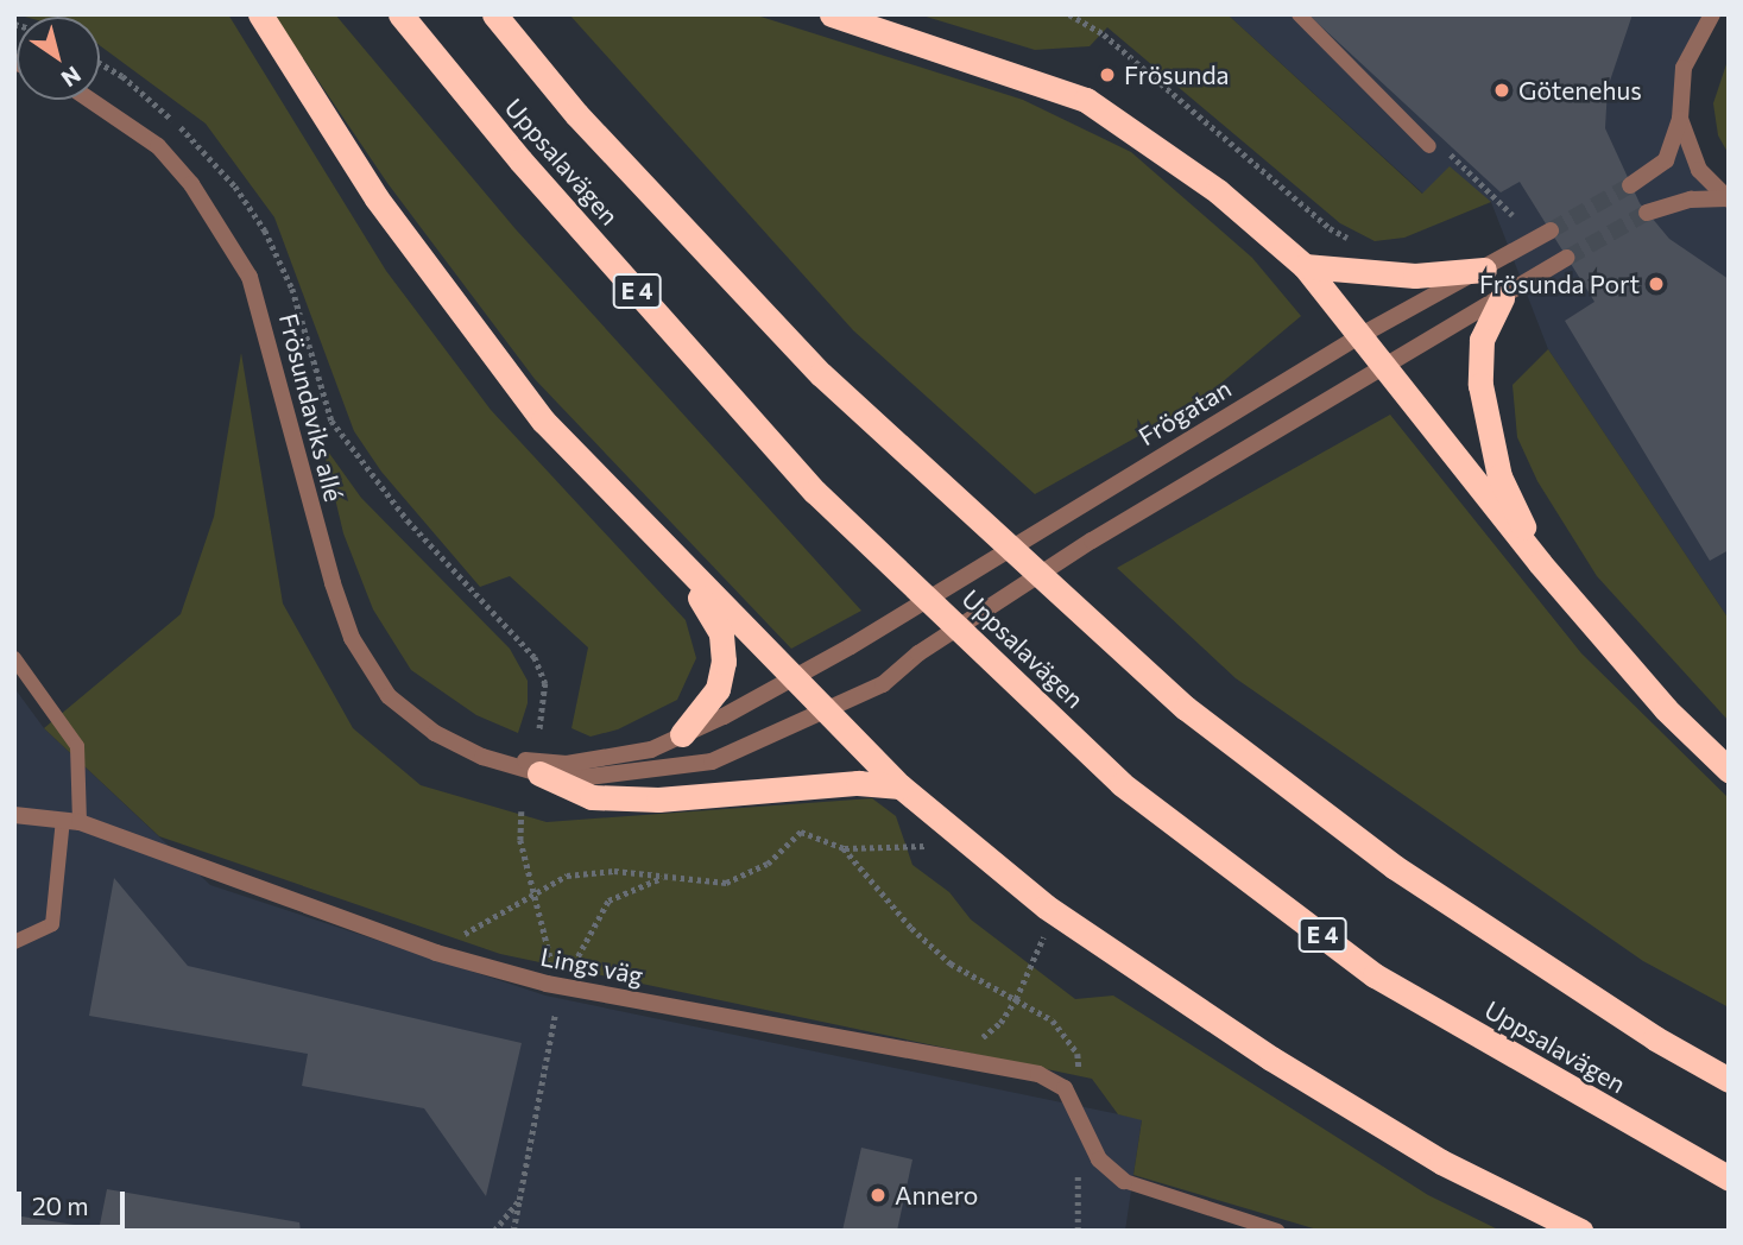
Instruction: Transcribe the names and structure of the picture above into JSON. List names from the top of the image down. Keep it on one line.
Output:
{"streets":{"highway":["Uppsalavägen","E 4"],"street":["Frösundaviks allé","Frögatan","Lings väg"]},"crossings":[["Frösundaviks allé","Frögatan"]],"places":["Frösunda","Götenehus","Frösunda Port","Annero"],"scale_bar":"20 m","north":"bottom right"}
